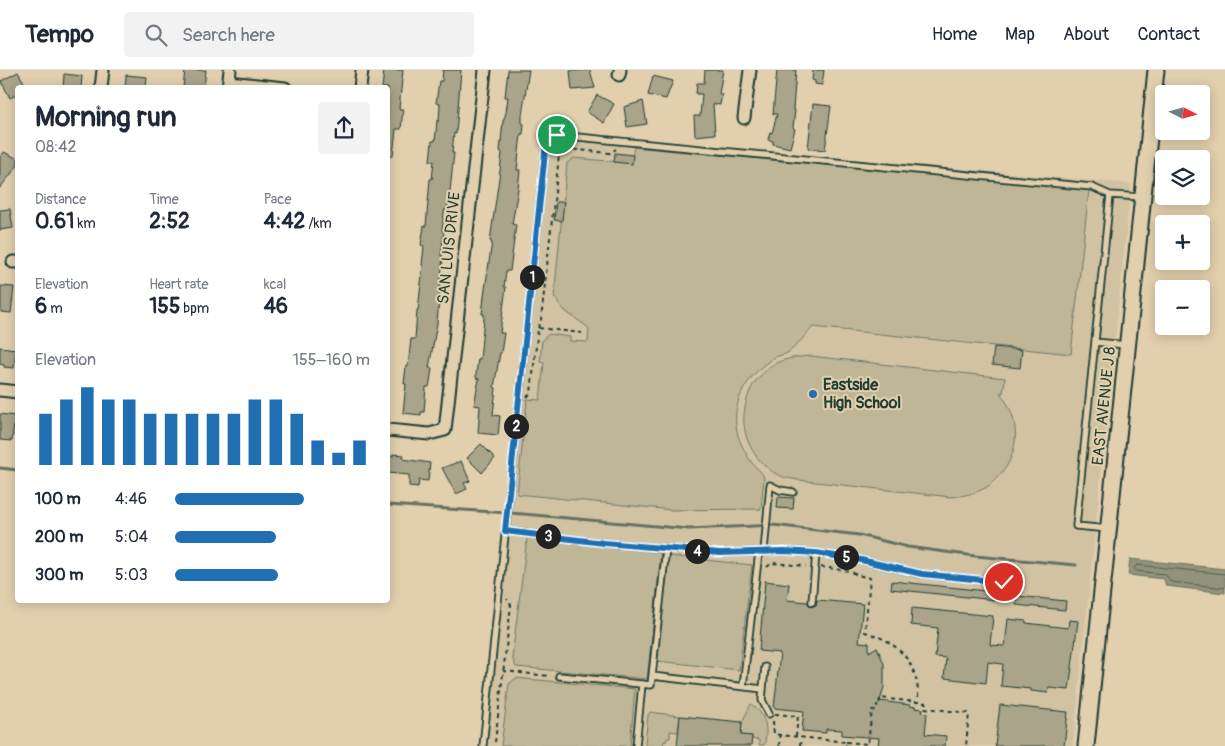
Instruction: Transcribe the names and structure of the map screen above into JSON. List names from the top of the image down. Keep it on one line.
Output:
{"streets":{"street":["SAN LUIS DRIVE","EAST AVENUE J 8"]},"places":["Eastside High School"],"north":"right","page":{"header":"Tempo","search":"Search here","nav":["Home","Map","About","Contact"],"map_buttons":["+","−"],"heading":["Morning run","08:42"],"stats":[["Distance","0.61 km"],["Time","2:52"],["Pace","4:42 /km"],["Elevation","6 m"],["Heart rate","155 bpm"],["kcal","46"]],"pins":["1","2","3","4","5"],"chart":["Elevation","155–160 m"],"list":[{"name":"100 m","note":"4:46"},{"name":"200 m","note":"5:04"},{"name":"300 m","note":"5:03"}]}}
